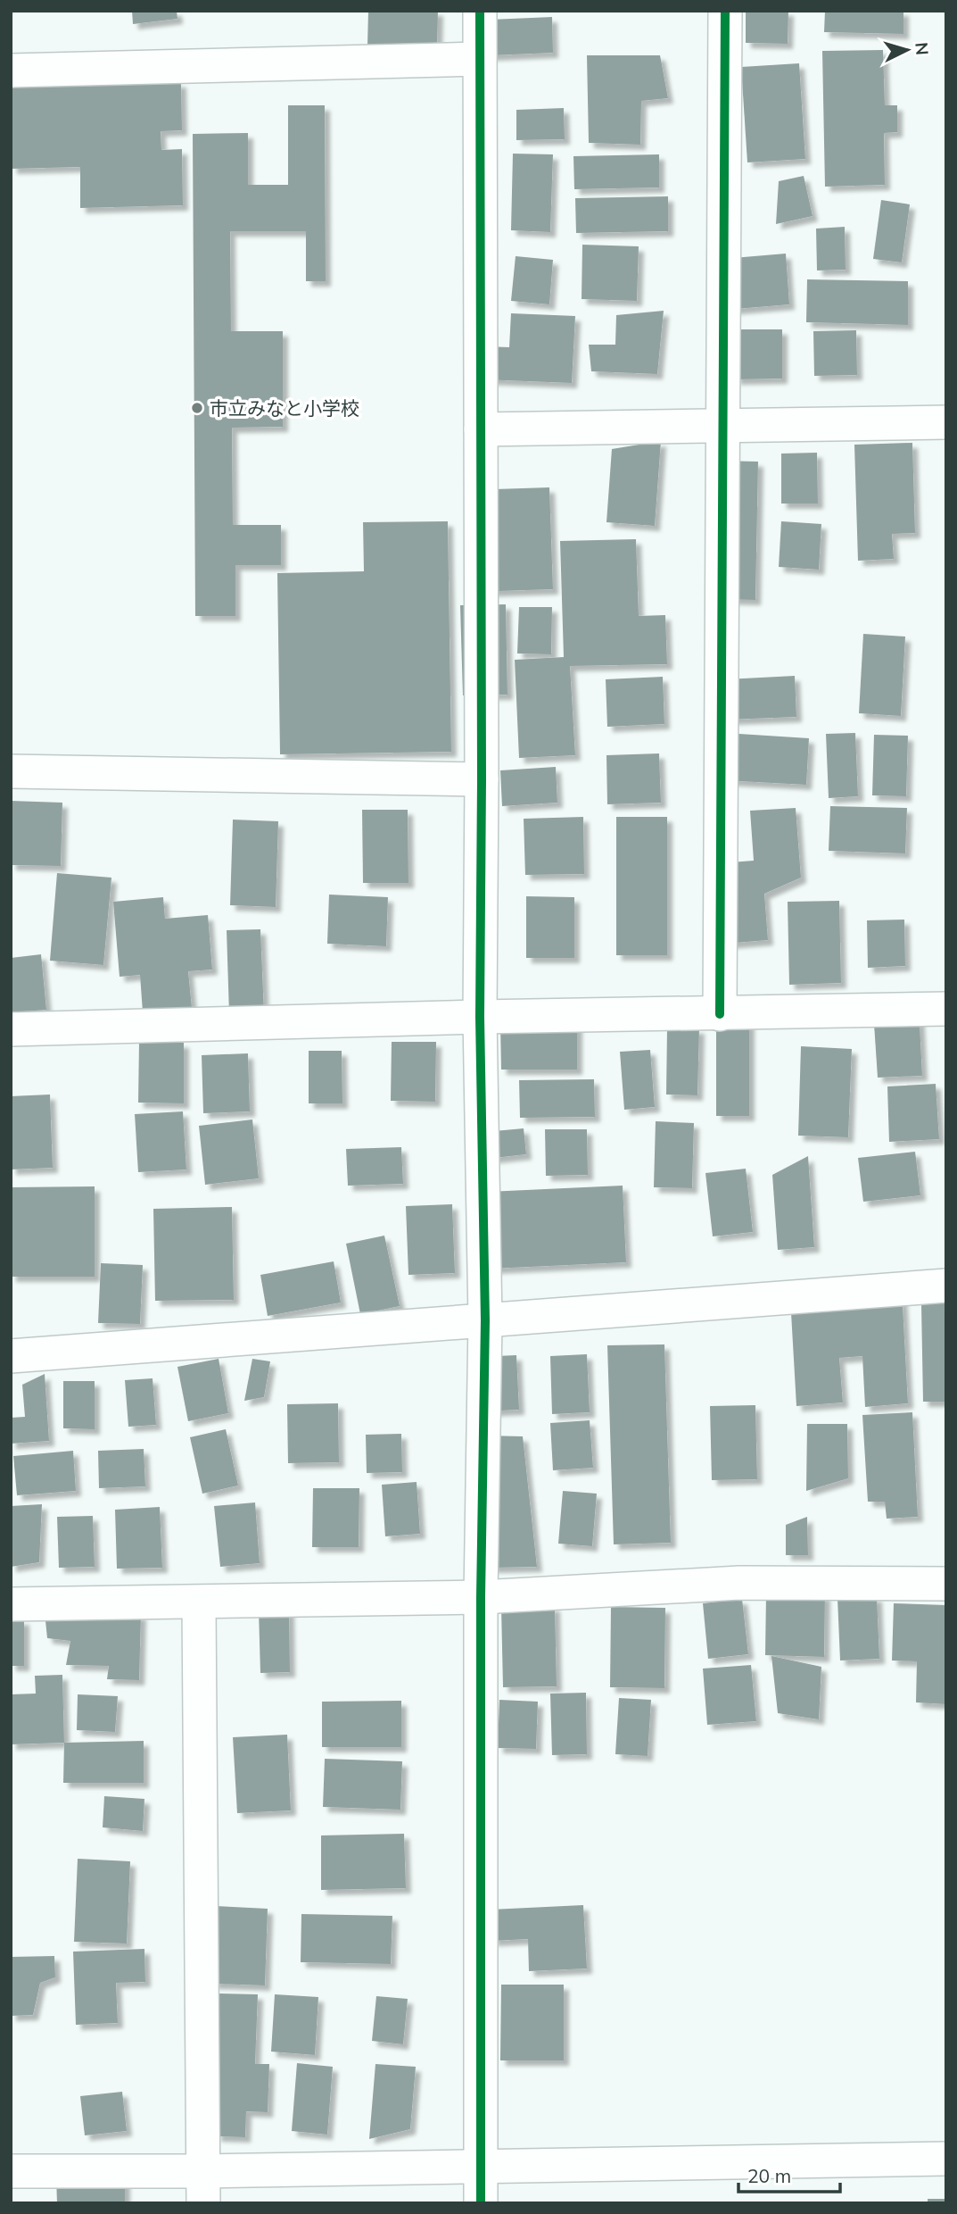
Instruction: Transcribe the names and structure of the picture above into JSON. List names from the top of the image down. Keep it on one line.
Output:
{"places":["市立みなと小学校"],"scale_bar":"20 m","north":"right"}
